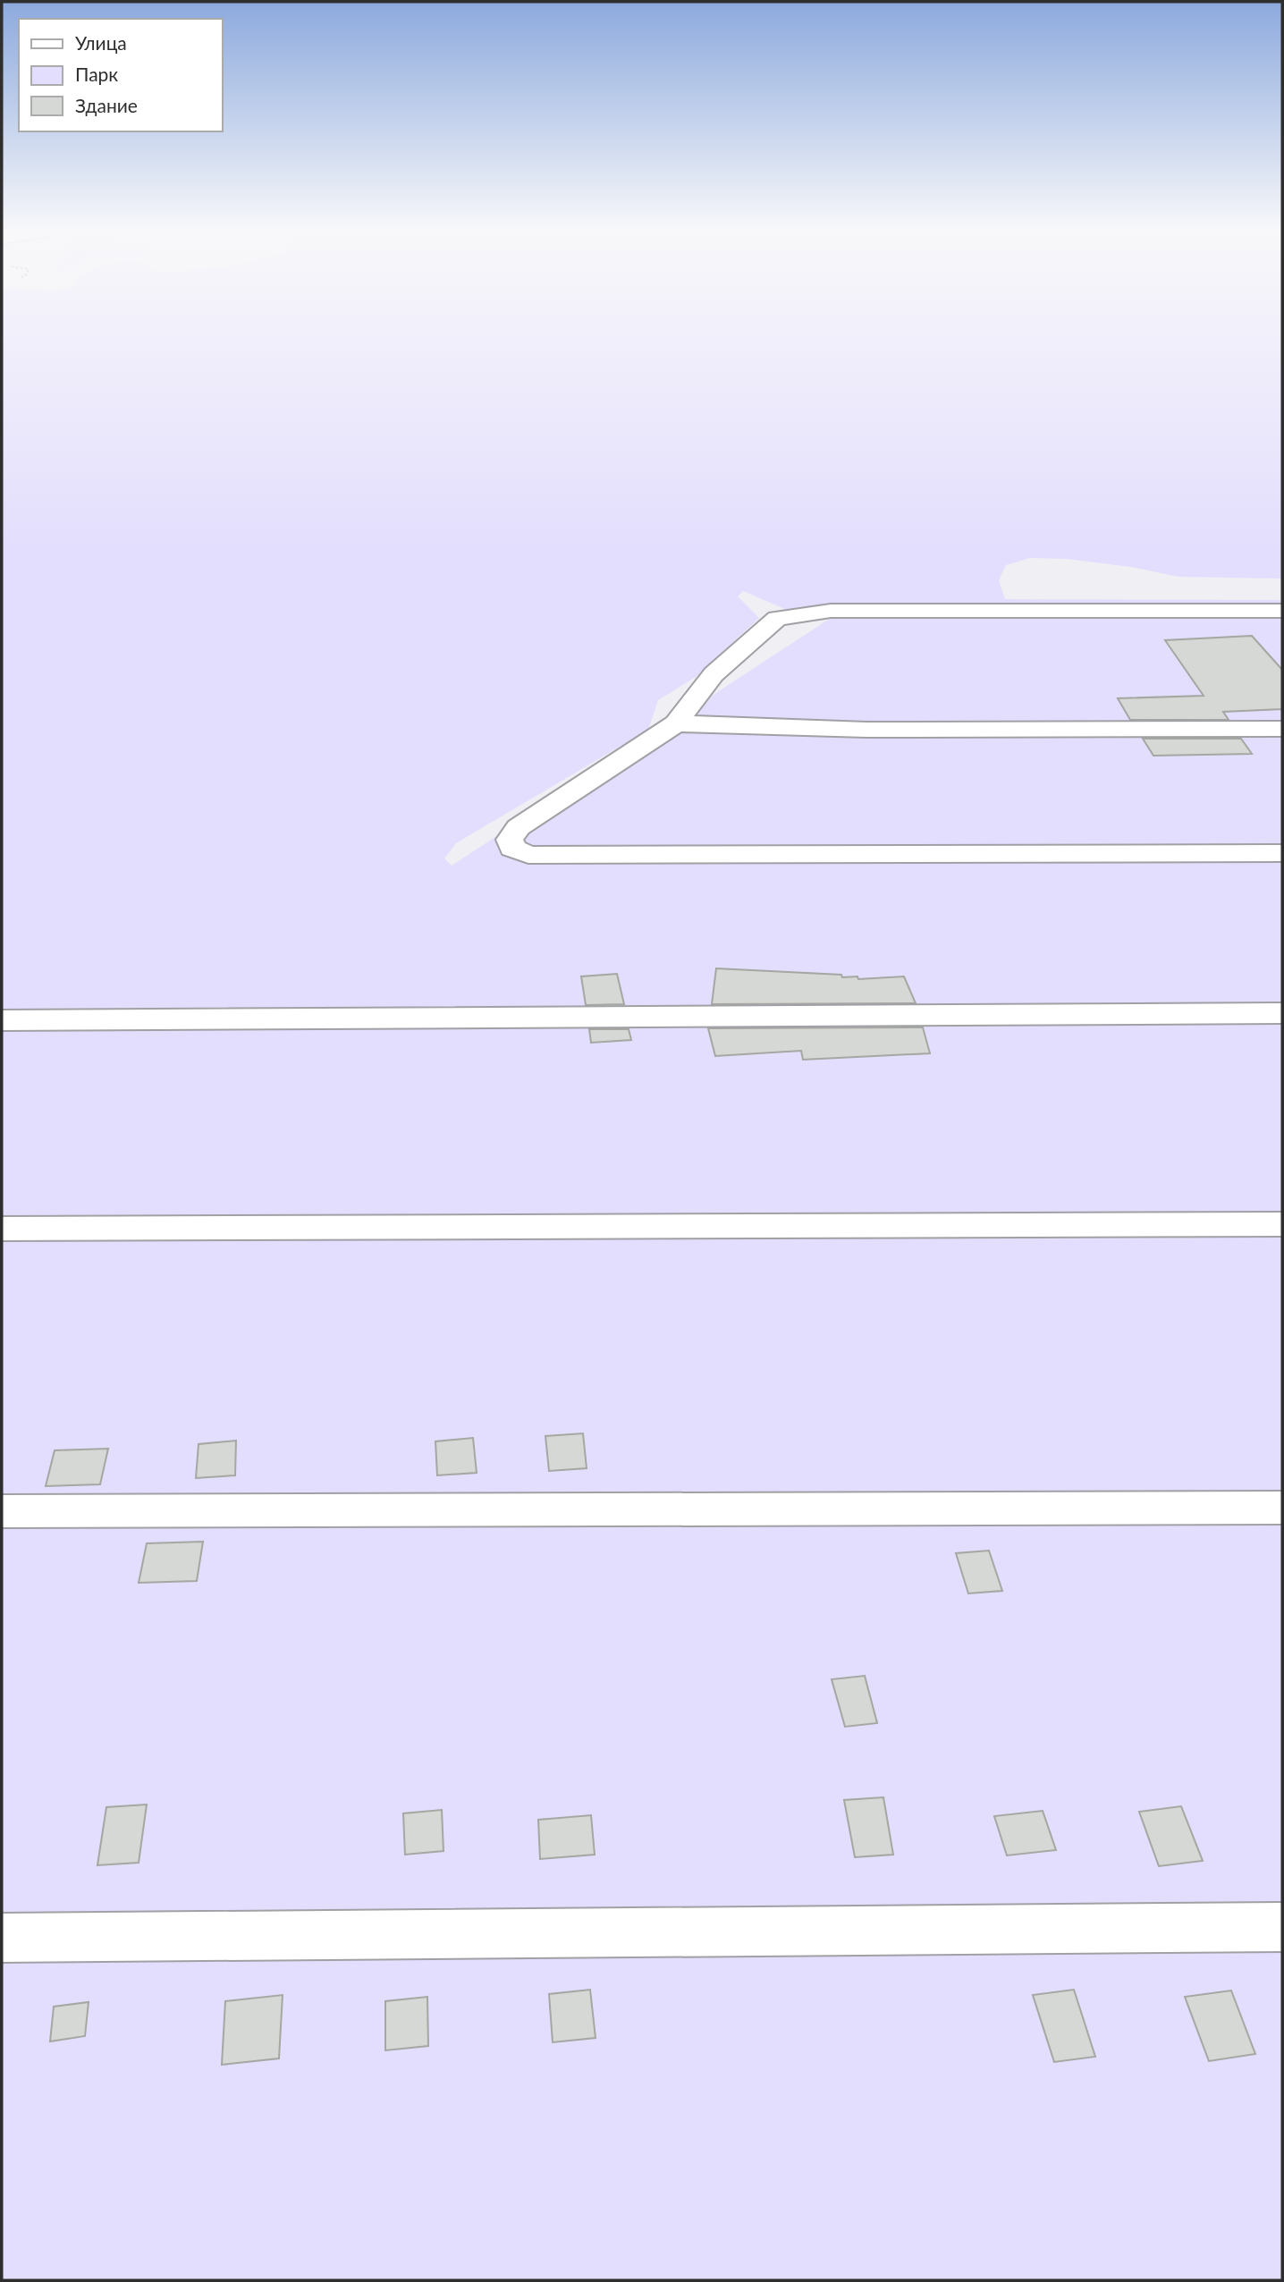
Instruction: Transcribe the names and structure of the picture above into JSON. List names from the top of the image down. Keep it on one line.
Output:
{"legend":["Улица","Парк","Здание"]}
